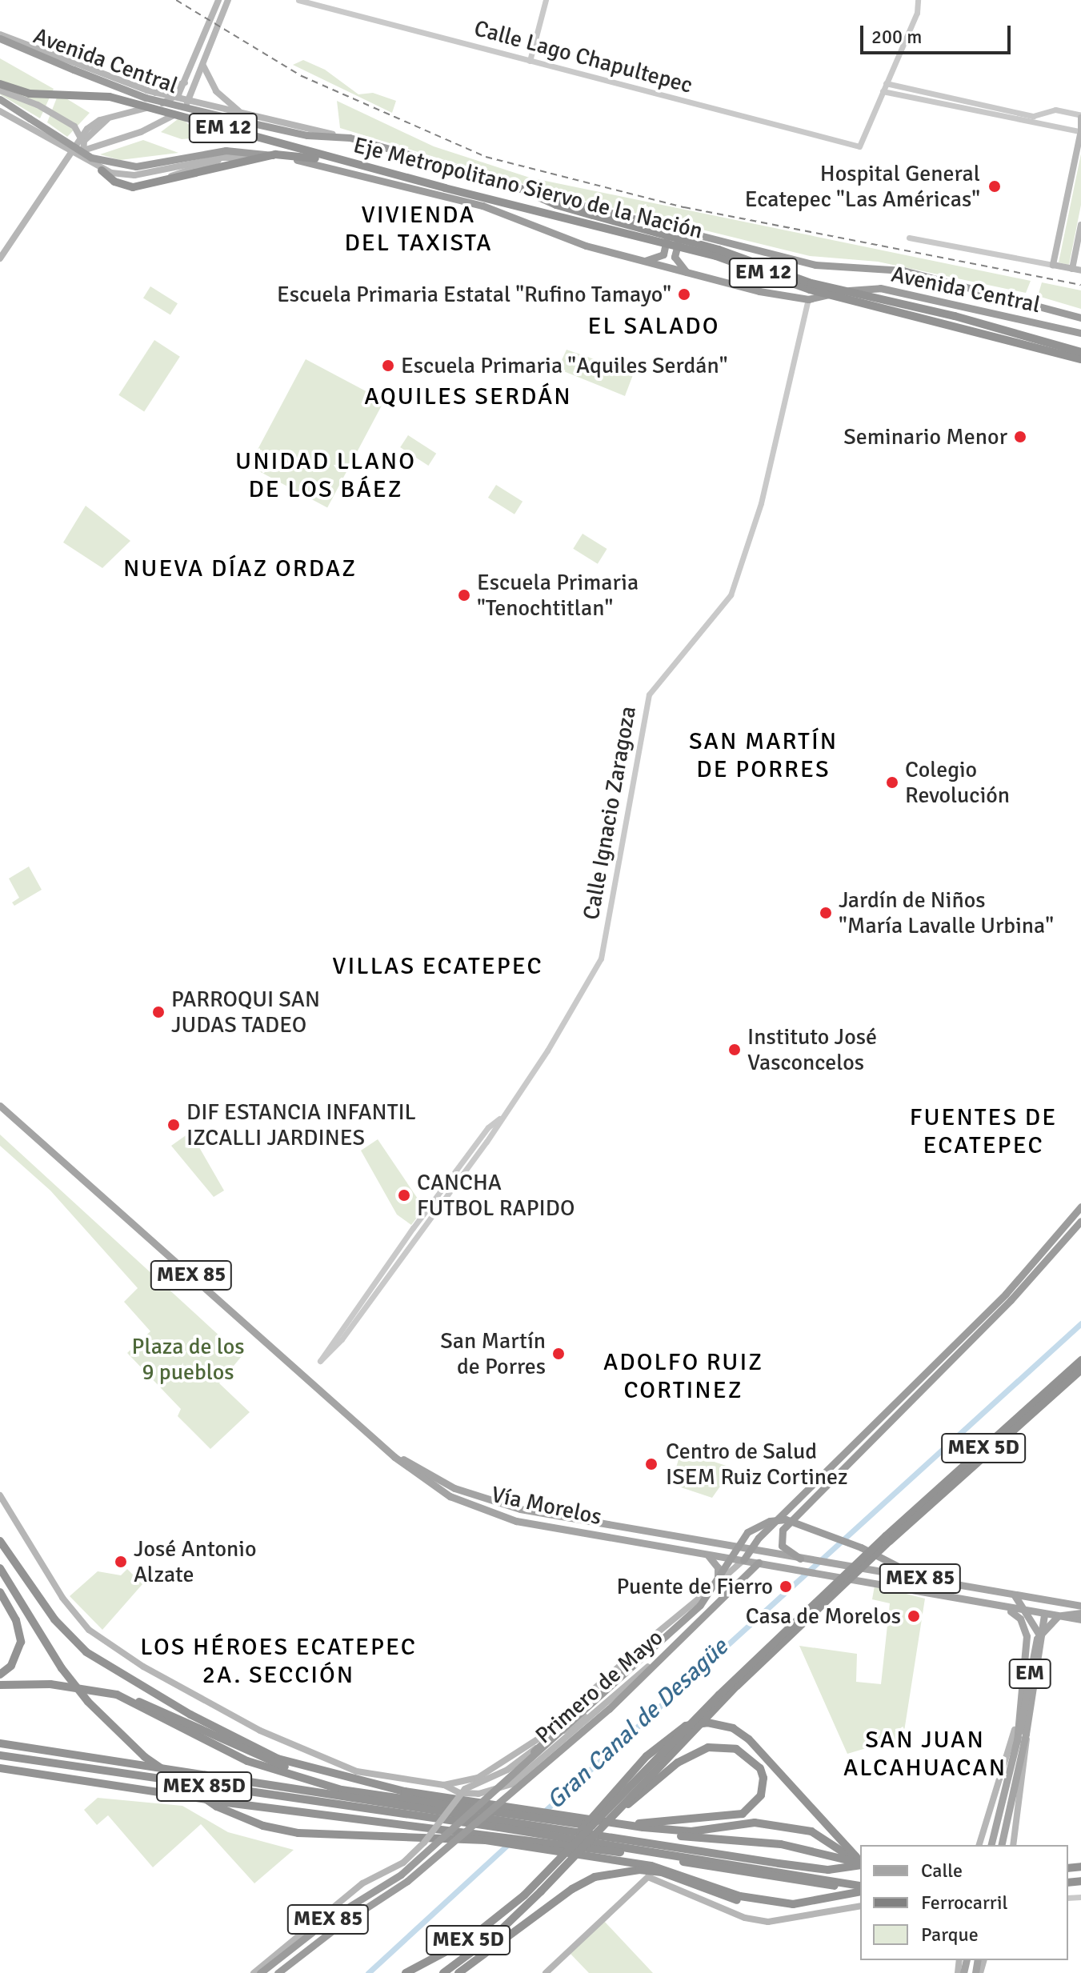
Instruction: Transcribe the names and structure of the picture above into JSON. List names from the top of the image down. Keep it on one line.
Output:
{"streets":{"highway":["Avenida Central","EM 12","Eje Metropolitano Siervo de la Nación","MEX 85","MEX 5D","Primero de Mayo","MEX 85D"],"main road":["Vía Morelos","EM"],"street":["Calle Lago Chapultepec","Calle Ignacio Zaragoza"]},"crossings":[["Avenida Central","Eje Metropolitano Siervo de la Nación"],["Avenida Central","Calle Ignacio Zaragoza"],["MEX 85","Vía Morelos"],["MEX 85","Primero de Mayo"],["Vía Morelos","EM"],["Vía Morelos","Primero de Mayo"]],"districts":["VIVIENDA DEL TAXISTA","EL SALADO","AQUILES SERDÁN","UNIDAD LLANO DE LOS BÁEZ","NUEVA DÍAZ ORDAZ","SAN MARTÍN DE PORRES","VILLAS ECATEPEC","FUENTES DE ECATEPEC","ADOLFO RUIZ CORTINEZ","LOS HÉROES ECATEPEC 2A. SECCIÓN","SAN JUAN ALCAHUACAN"],"water":["Gran Canal de Desagüe"],"parks":["Plaza de los 9 pueblos"],"places":["Hospital General Ecatepec \"Las Américas\"","Escuela Primaria Estatal \"Rufino Tamayo\"","Escuela Primaria \"Aquiles Serdán\"","Seminario Menor","Escuela Primaria \"Tenochtitlan\"","Colegio Revolución","Jardín de Niños \"María Lavalle Urbina\"","PARROQUI SAN JUDAS TADEO","Instituto José Vasconcelos","DIF ESTANCIA INFANTIL IZCALLI JARDINES","CANCHA FUTBOL RAPIDO","San Martín de Porres","Centro de Salud ISEM Ruiz Cortinez","José Antonio Alzate","Puente de Fierro","Casa de Morelos"],"legend":["Calle","Ferrocarril","Parque"],"scale_bar":"200 m"}
